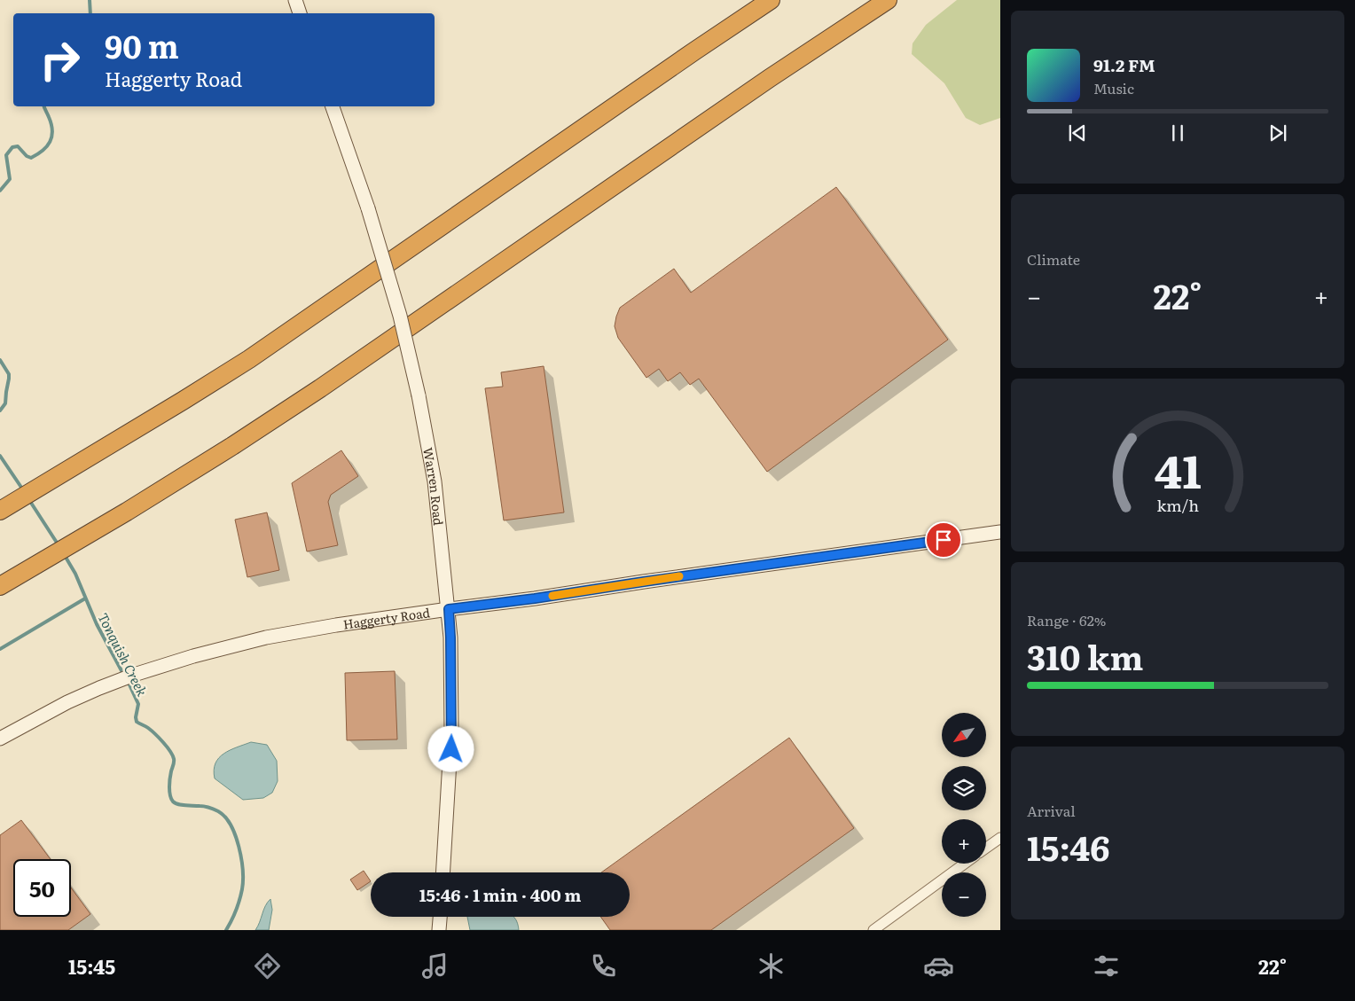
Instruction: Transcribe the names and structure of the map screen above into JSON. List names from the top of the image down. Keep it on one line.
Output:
{"streets":{"main road":["Warren Road","Haggerty Road"]},"crossings":[["Warren Road","Haggerty Road"]],"water":["Tonquish Creek"],"north":"bottom left","page":{"turn":["90 m","Haggerty Road"],"song":["91.2 FM","Music"],"tile":["Climate",["Range · 62%","310 km"],["Arrival","15:46"]],"heat":["−","22°","+"],"map_buttons":["+","−"],"limit":"50","trip":"15:46 · 1 min · 400 m","tabs":["15:45","22°"],"gauge":["41","km/h"]}}
